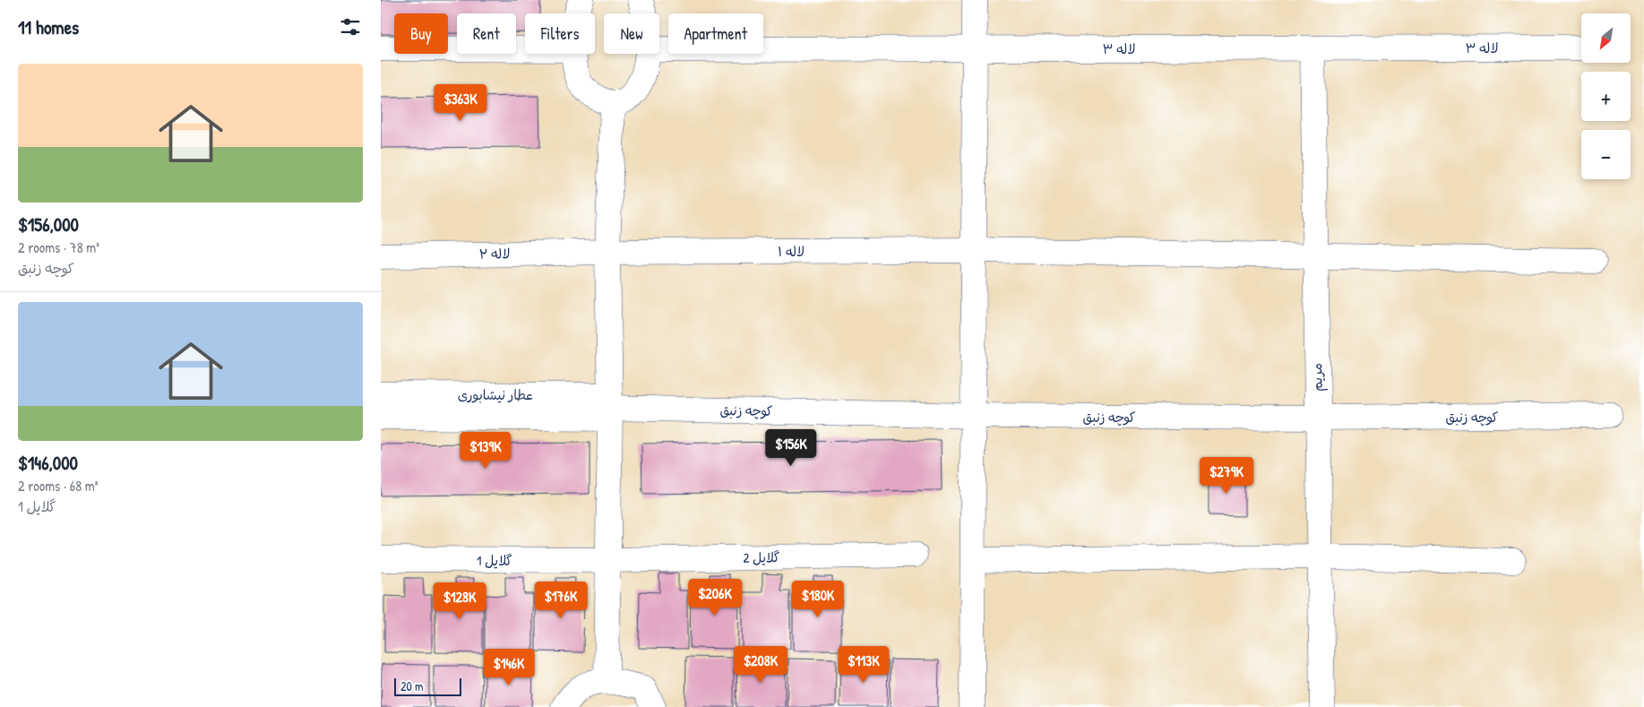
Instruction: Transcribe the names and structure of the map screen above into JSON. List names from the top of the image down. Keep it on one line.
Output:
{"streets":{"street":["لاله ۳","لاله ۱","لاله ۲","مریم","عطار نیشابوری","کوچه زنبق","گلایل 2","گلایل 1"]},"crossings":[["لاله ۳","مریم"],["لاله ۱","لاله ۲"],["لاله ۱","مریم"],["مریم","کوچه زنبق"],["عطار نیشابوری","کوچه زنبق"],["گلایل 2","گلایل 1"]],"scale_bar":"20 m","north":"bottom left","page":{"heading":"11 homes","map_buttons":["+","−"],"chip":["Buy","Rent","Filters","New","Apartment"],"list":[{"name":"$156,000","note":"2 rooms · 78 m² · کوچه زنبق"},{"name":"$146,000","note":"2 rooms · 68 m² · گلایل 1"}],"price":["$363K","$156K","$139K","$279K","$206K","$180K","$176K","$128K","$208K","$113K","$146K"],"scale":"20 m"}}
